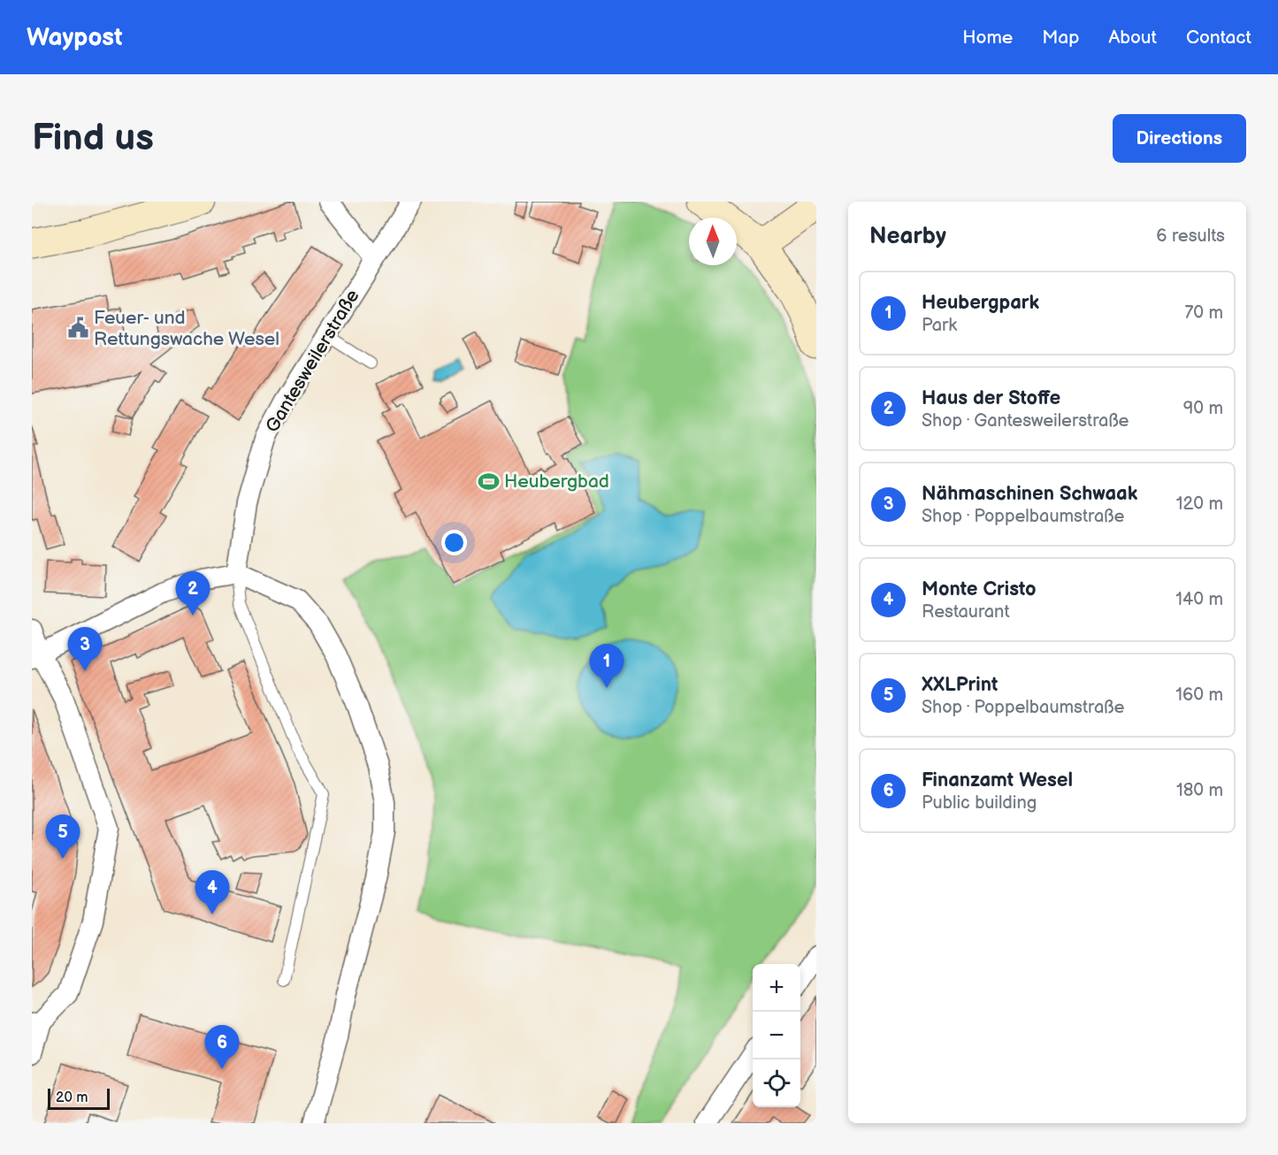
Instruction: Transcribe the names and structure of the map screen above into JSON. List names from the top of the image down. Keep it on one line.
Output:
{"streets":{"street":["Gantesweilerstraße"]},"places":{"public building":["Feuer- und Rettungswache Wesel"],"sports":["Heubergbad"]},"scale_bar":"20 m","north":"top","page":{"header":"Waypost","nav":["Home","Map","About","Contact"],"buttons":"Directions","title":"Find us","heading":["Nearby","6 results"],"list":[{"mark":"1","name":"Heubergpark","note":"Park","value":"70 m"},{"mark":"2","name":"Haus der Stoffe","note":"Shop · Gantesweilerstraße","value":"90 m"},{"mark":"3","name":"Nähmaschinen Schwaak","note":"Shop · Poppelbaumstraße","value":"120 m"},{"mark":"4","name":"Monte Cristo","note":"Restaurant","value":"140 m"},{"mark":"5","name":"XXLPrint","note":"Shop · Poppelbaumstraße","value":"160 m"},{"mark":"6","name":"Finanzamt Wesel","note":"Public building","value":"180 m"}],"pins":["2","3","1","5","4","6"],"map_buttons":["+","−"],"scale":"20 m"}}
